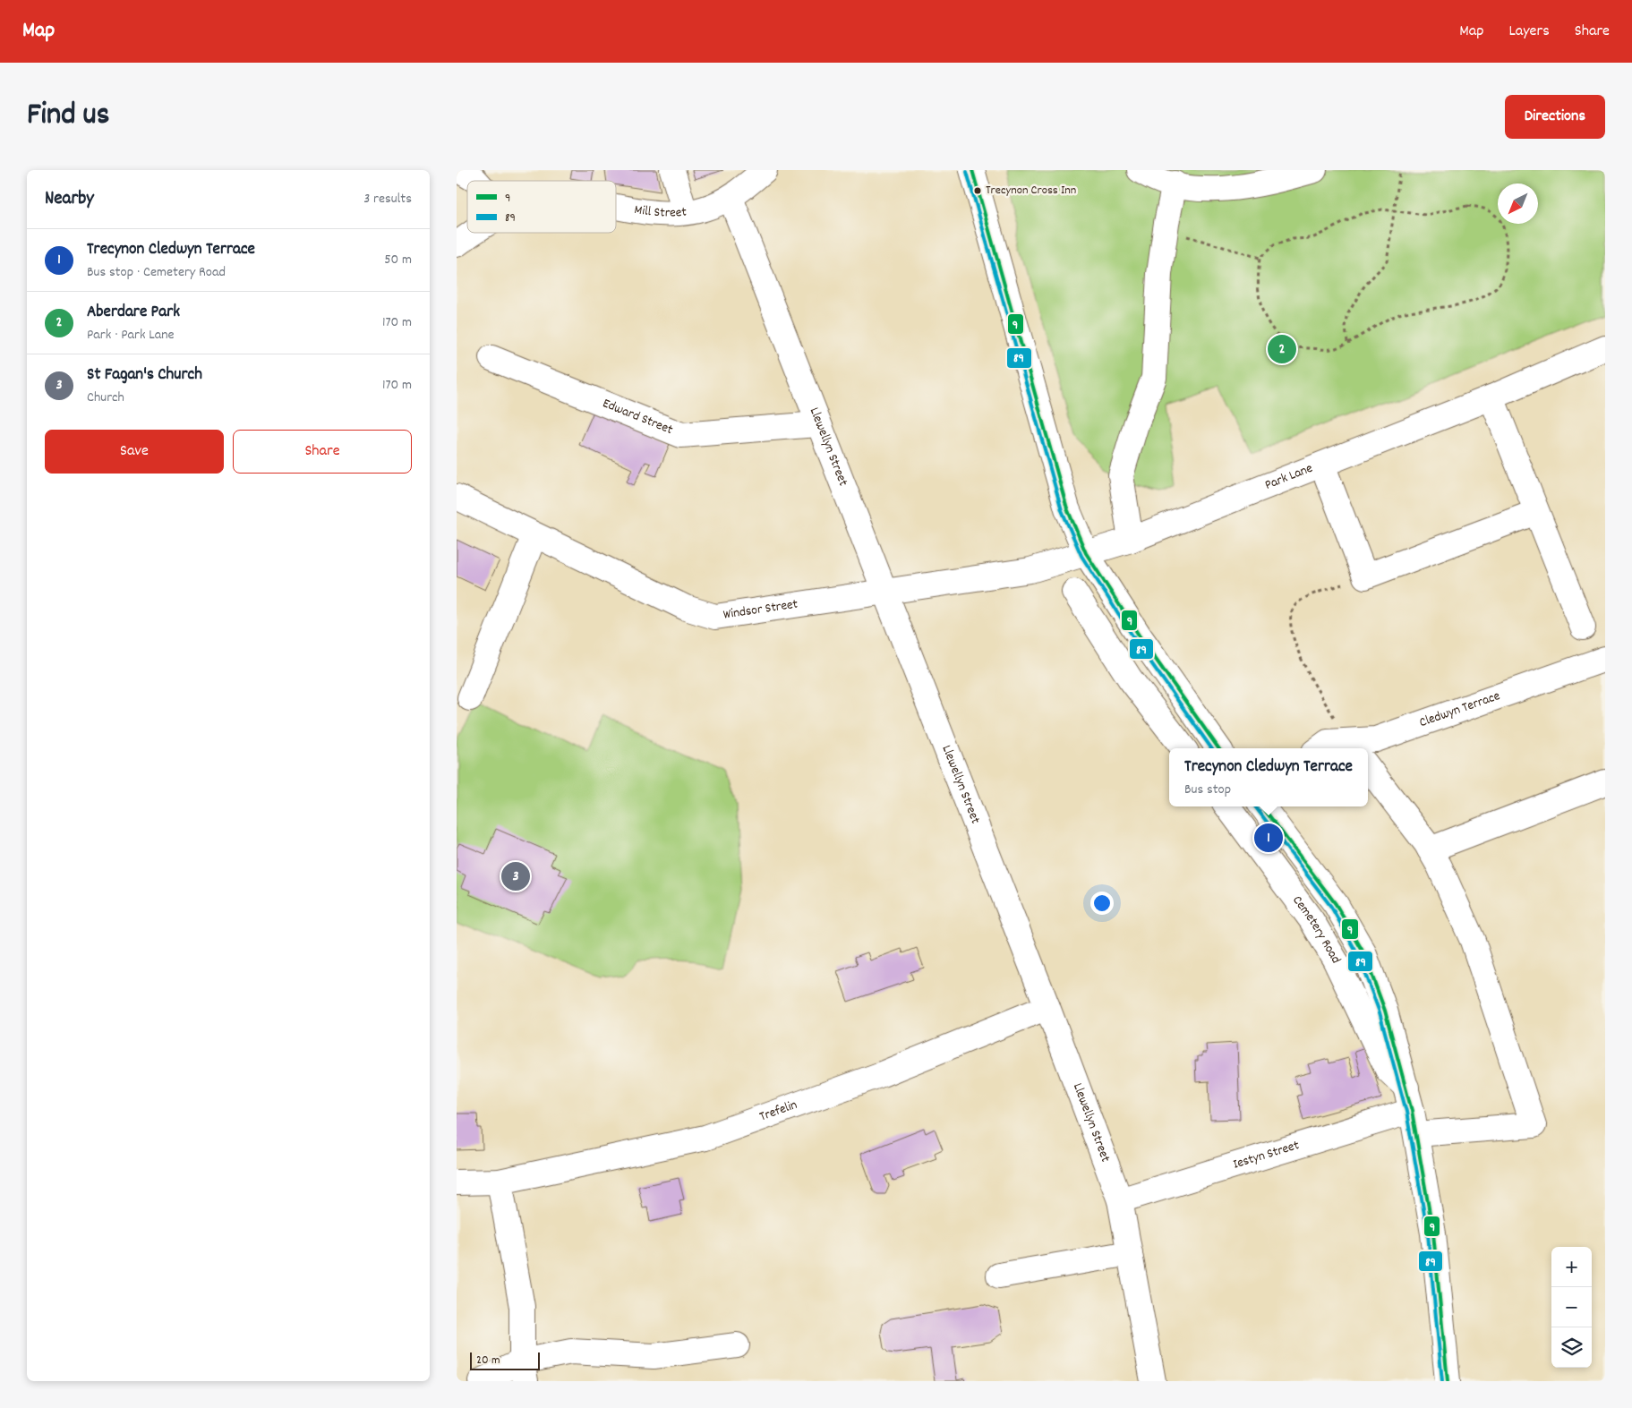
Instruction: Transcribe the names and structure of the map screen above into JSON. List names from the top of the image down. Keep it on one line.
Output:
{"streets":{"street":["Mill Street","Edward Street","Llewellyn Street","Park Lane","Windsor Street","Cledwyn Terrace","Cemetery Road","Trefelin","Iestyn Street"]},"crossings":[["Mill Street","Llewellyn Street"],["Edward Street","Llewellyn Street"],["Llewellyn Street","Windsor Street"],["Llewellyn Street","Trefelin"],["Llewellyn Street","Iestyn Street"],["Park Lane","Windsor Street"],["Cemetery Road","Iestyn Street"]],"places":["Trecynon Cross Inn"],"lines":["transit line 9","transit line 89"],"legend":["9","89"],"scale_bar":"20 m","north":"bottom left","page":{"header":"Map","nav":["Map","Layers","Share"],"title":"Find us","buttons":["Directions",["Save","Share"]],"heading":["Nearby","3 results"],"list":[{"mark":"1","name":"Trecynon Cledwyn Terrace","note":"Bus stop · Cemetery Road","value":"50 m"},{"mark":"2","name":"Aberdare Park","note":"Park · Park Lane","value":"170 m"},{"mark":"3","name":"St Fagan's Church","note":"Church","value":"170 m"}],"pins":["2","1","3"],"popup":["Trecynon Cledwyn Terrace","Bus stop"],"map_buttons":["+","−"],"scale":"20 m"}}
